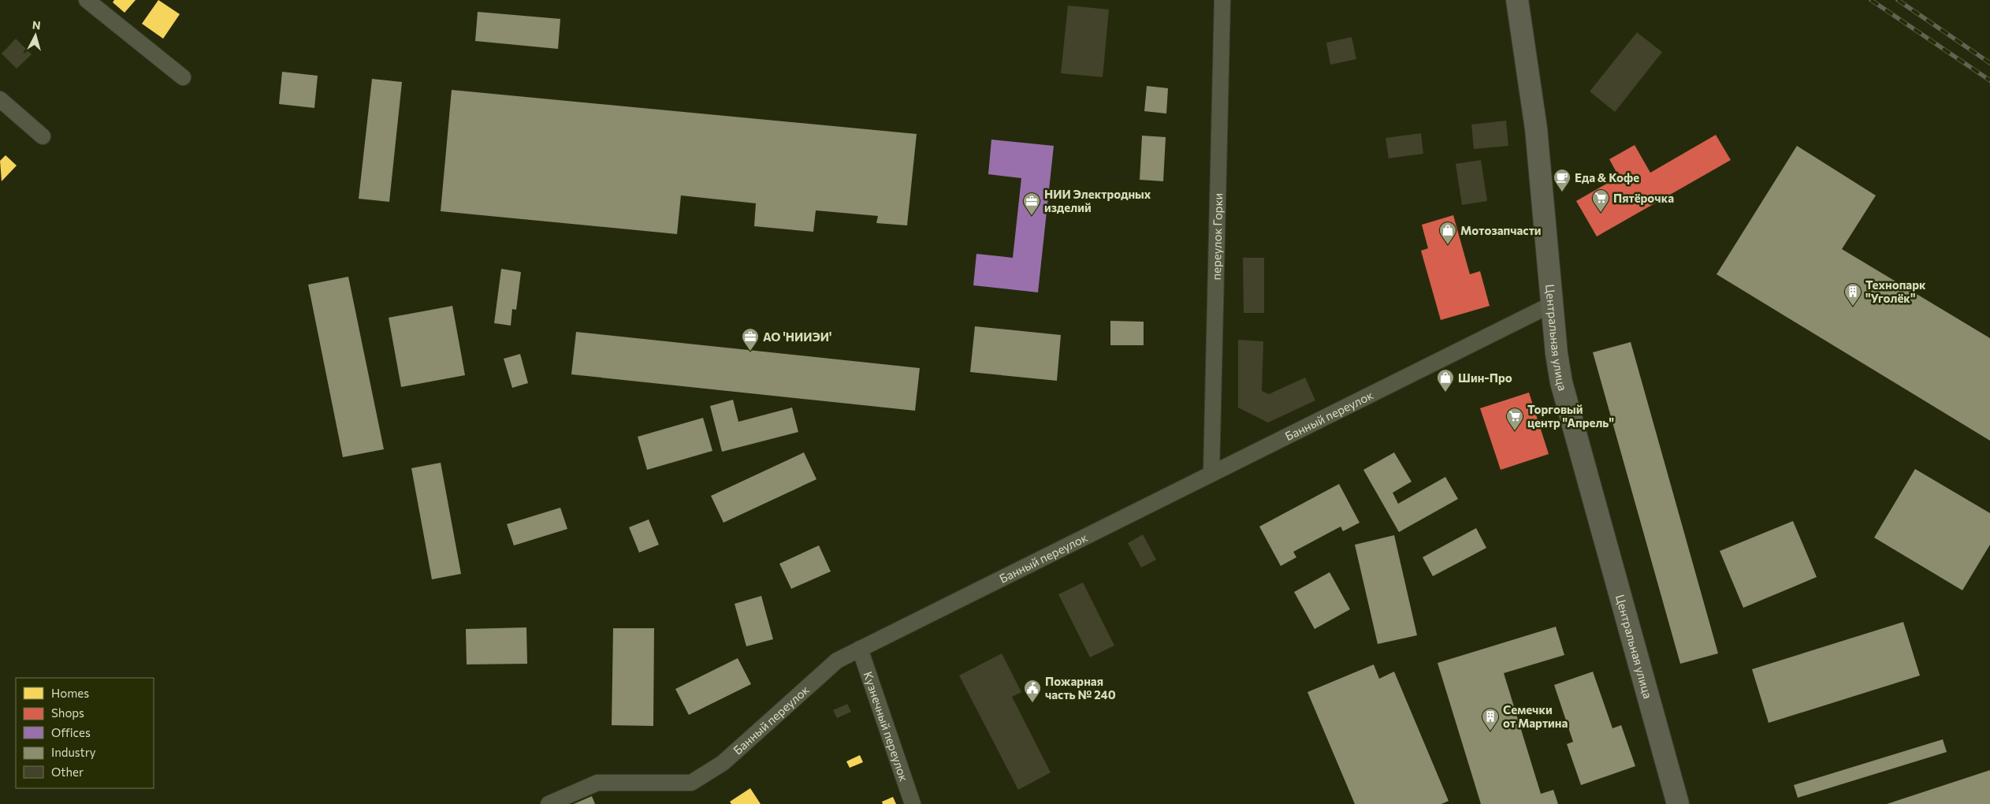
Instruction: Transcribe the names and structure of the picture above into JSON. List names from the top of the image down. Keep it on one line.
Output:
{"streets":{"main road":["Центральная улица"],"street":["переулок Горки","Банный переулок","Кузнечный переулок"]},"crossings":[["переулок Горки","Банный переулок"],["Центральная улица","Банный переулок"],["Банный переулок","Кузнечный переулок"]],"places":{"cafe":["Еда & Кофе"],"supermarket":["Пятёрочка","Торговый центр \"Апрель\""],"office":["НИИ Электродных изделий","АО 'НИИЭИ'"],"shop":["Мотозапчасти","Шин-Про"],"building":["Технопарк \"Уголёк\"","Семечки от Мартина"],"public building":["Пожарная часть № 240"]},"legend":["Homes","Shops","Offices","Industry","Other"],"north":"top"}
